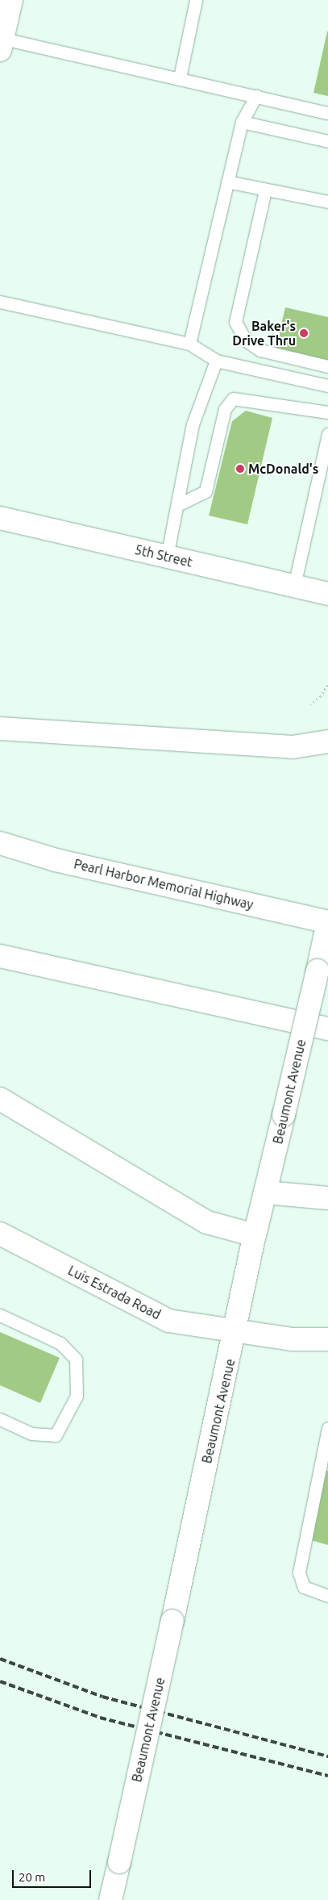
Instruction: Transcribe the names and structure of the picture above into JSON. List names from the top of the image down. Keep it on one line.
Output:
{"streets":{"main road":["5th Street","Pearl Harbor Memorial Highway","Beaumont Avenue","Luis Estrada Road"]},"crossings":[["Pearl Harbor Memorial Highway","Beaumont Avenue"],["Beaumont Avenue","Luis Estrada Road"]],"places":["Baker's Drive Thru","McDonald's"],"scale_bar":"20 m"}
